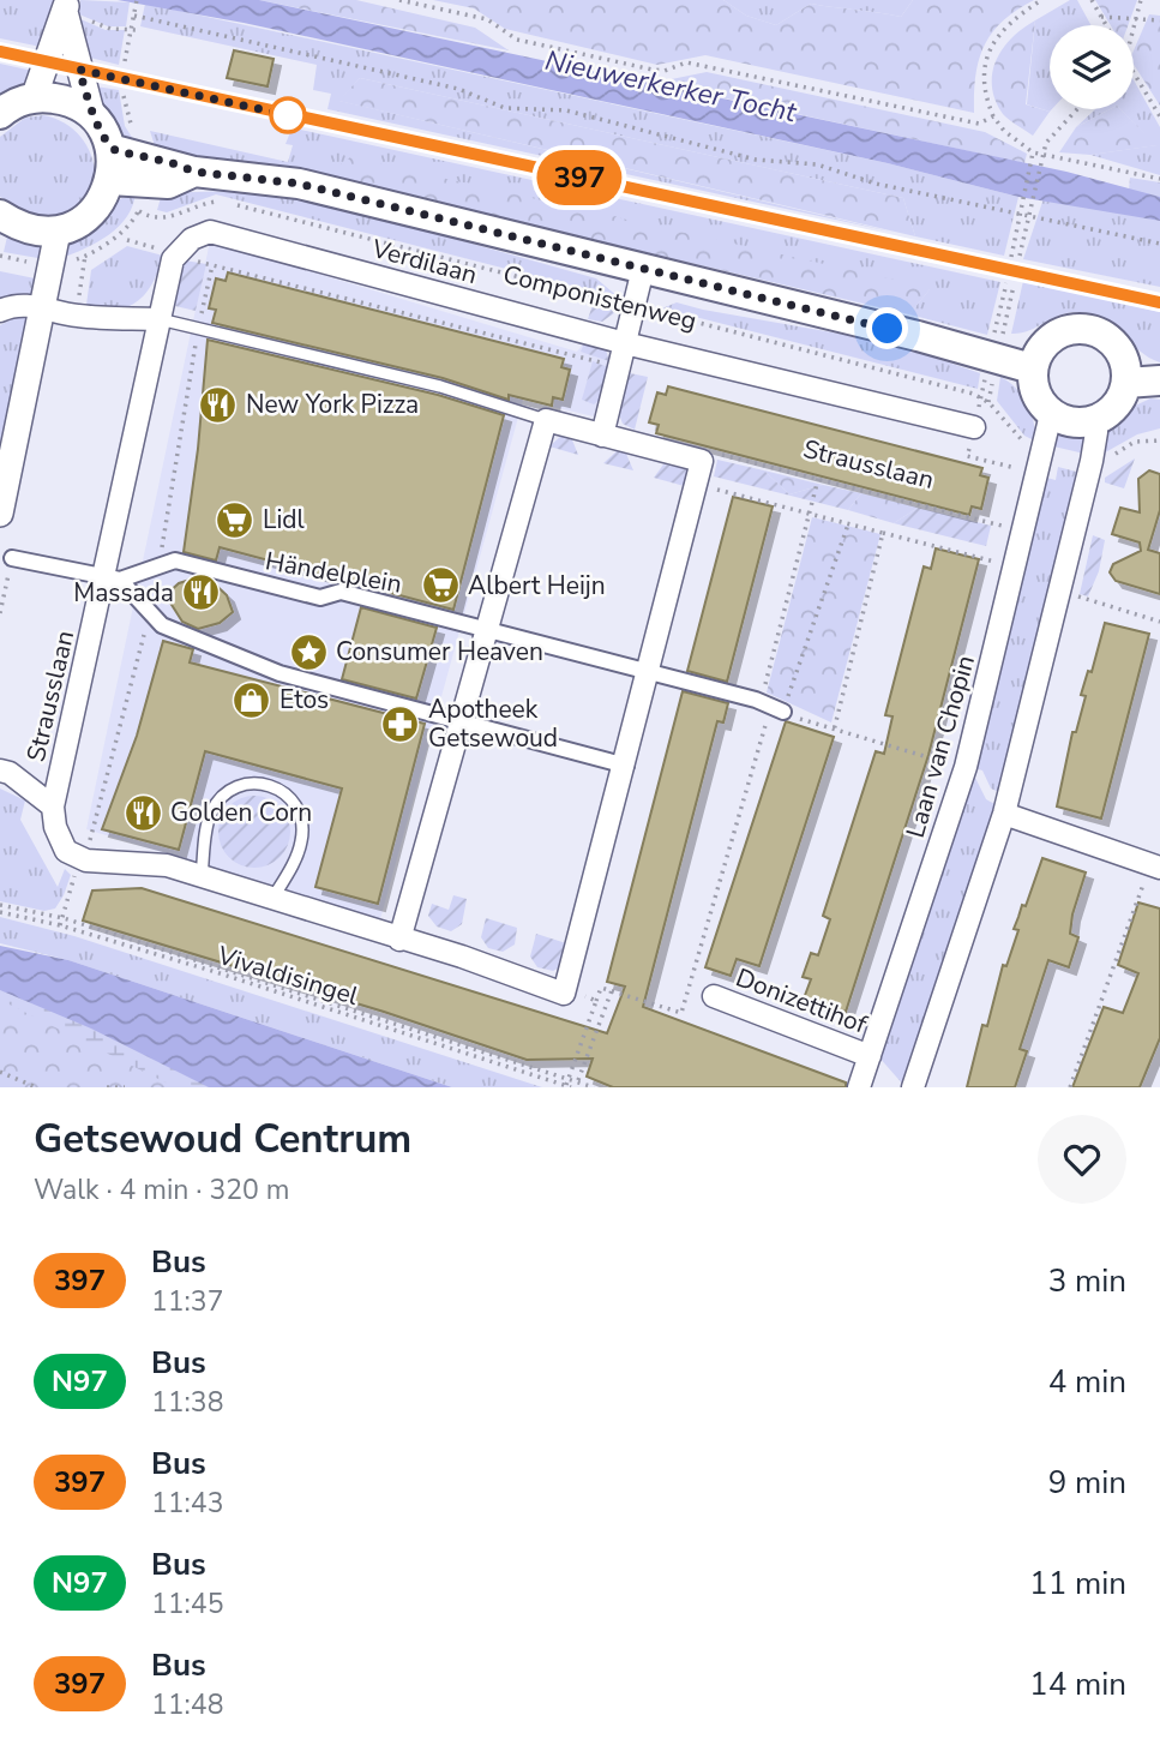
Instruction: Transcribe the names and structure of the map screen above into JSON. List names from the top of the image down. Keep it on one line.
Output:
{"streets":{"main road":["Componistenweg"],"street":["Verdilaan","Strausslaan","Händelplein","Laan van Chopin","Donizettihof"],"path":["Vivaldisingel"]},"crossings":[["Verdilaan","Strausslaan"],["Componistenweg","Laan van Chopin"],["Strausslaan","Händelplein"],["Strausslaan","Laan van Chopin"],["Laan van Chopin","Donizettihof"]],"water":["Nieuwerkerker Tocht"],"places":{"restaurant":["New York Pizza","Massada","Golden Corn"],"supermarket":["Lidl","Albert Heijn"],"place":["Consumer Heaven"],"shop":["Etos"],"pharmacy":["Apotheek Getsewoud"]},"lines":["bus line 397"],"page":{"on_map":"397","heading":["Getsewoud Centrum","Walk · 4 min · 320 m"],"list":[{"mark":"397","name":"Bus","note":"11:37","value":"3 min"},{"mark":"N97","name":"Bus","note":"11:38","value":"4 min"},{"mark":"397","name":"Bus","note":"11:43","value":"9 min"},{"mark":"N97","name":"Bus","note":"11:45","value":"11 min"},{"mark":"397","name":"Bus","note":"11:48","value":"14 min"}]}}
